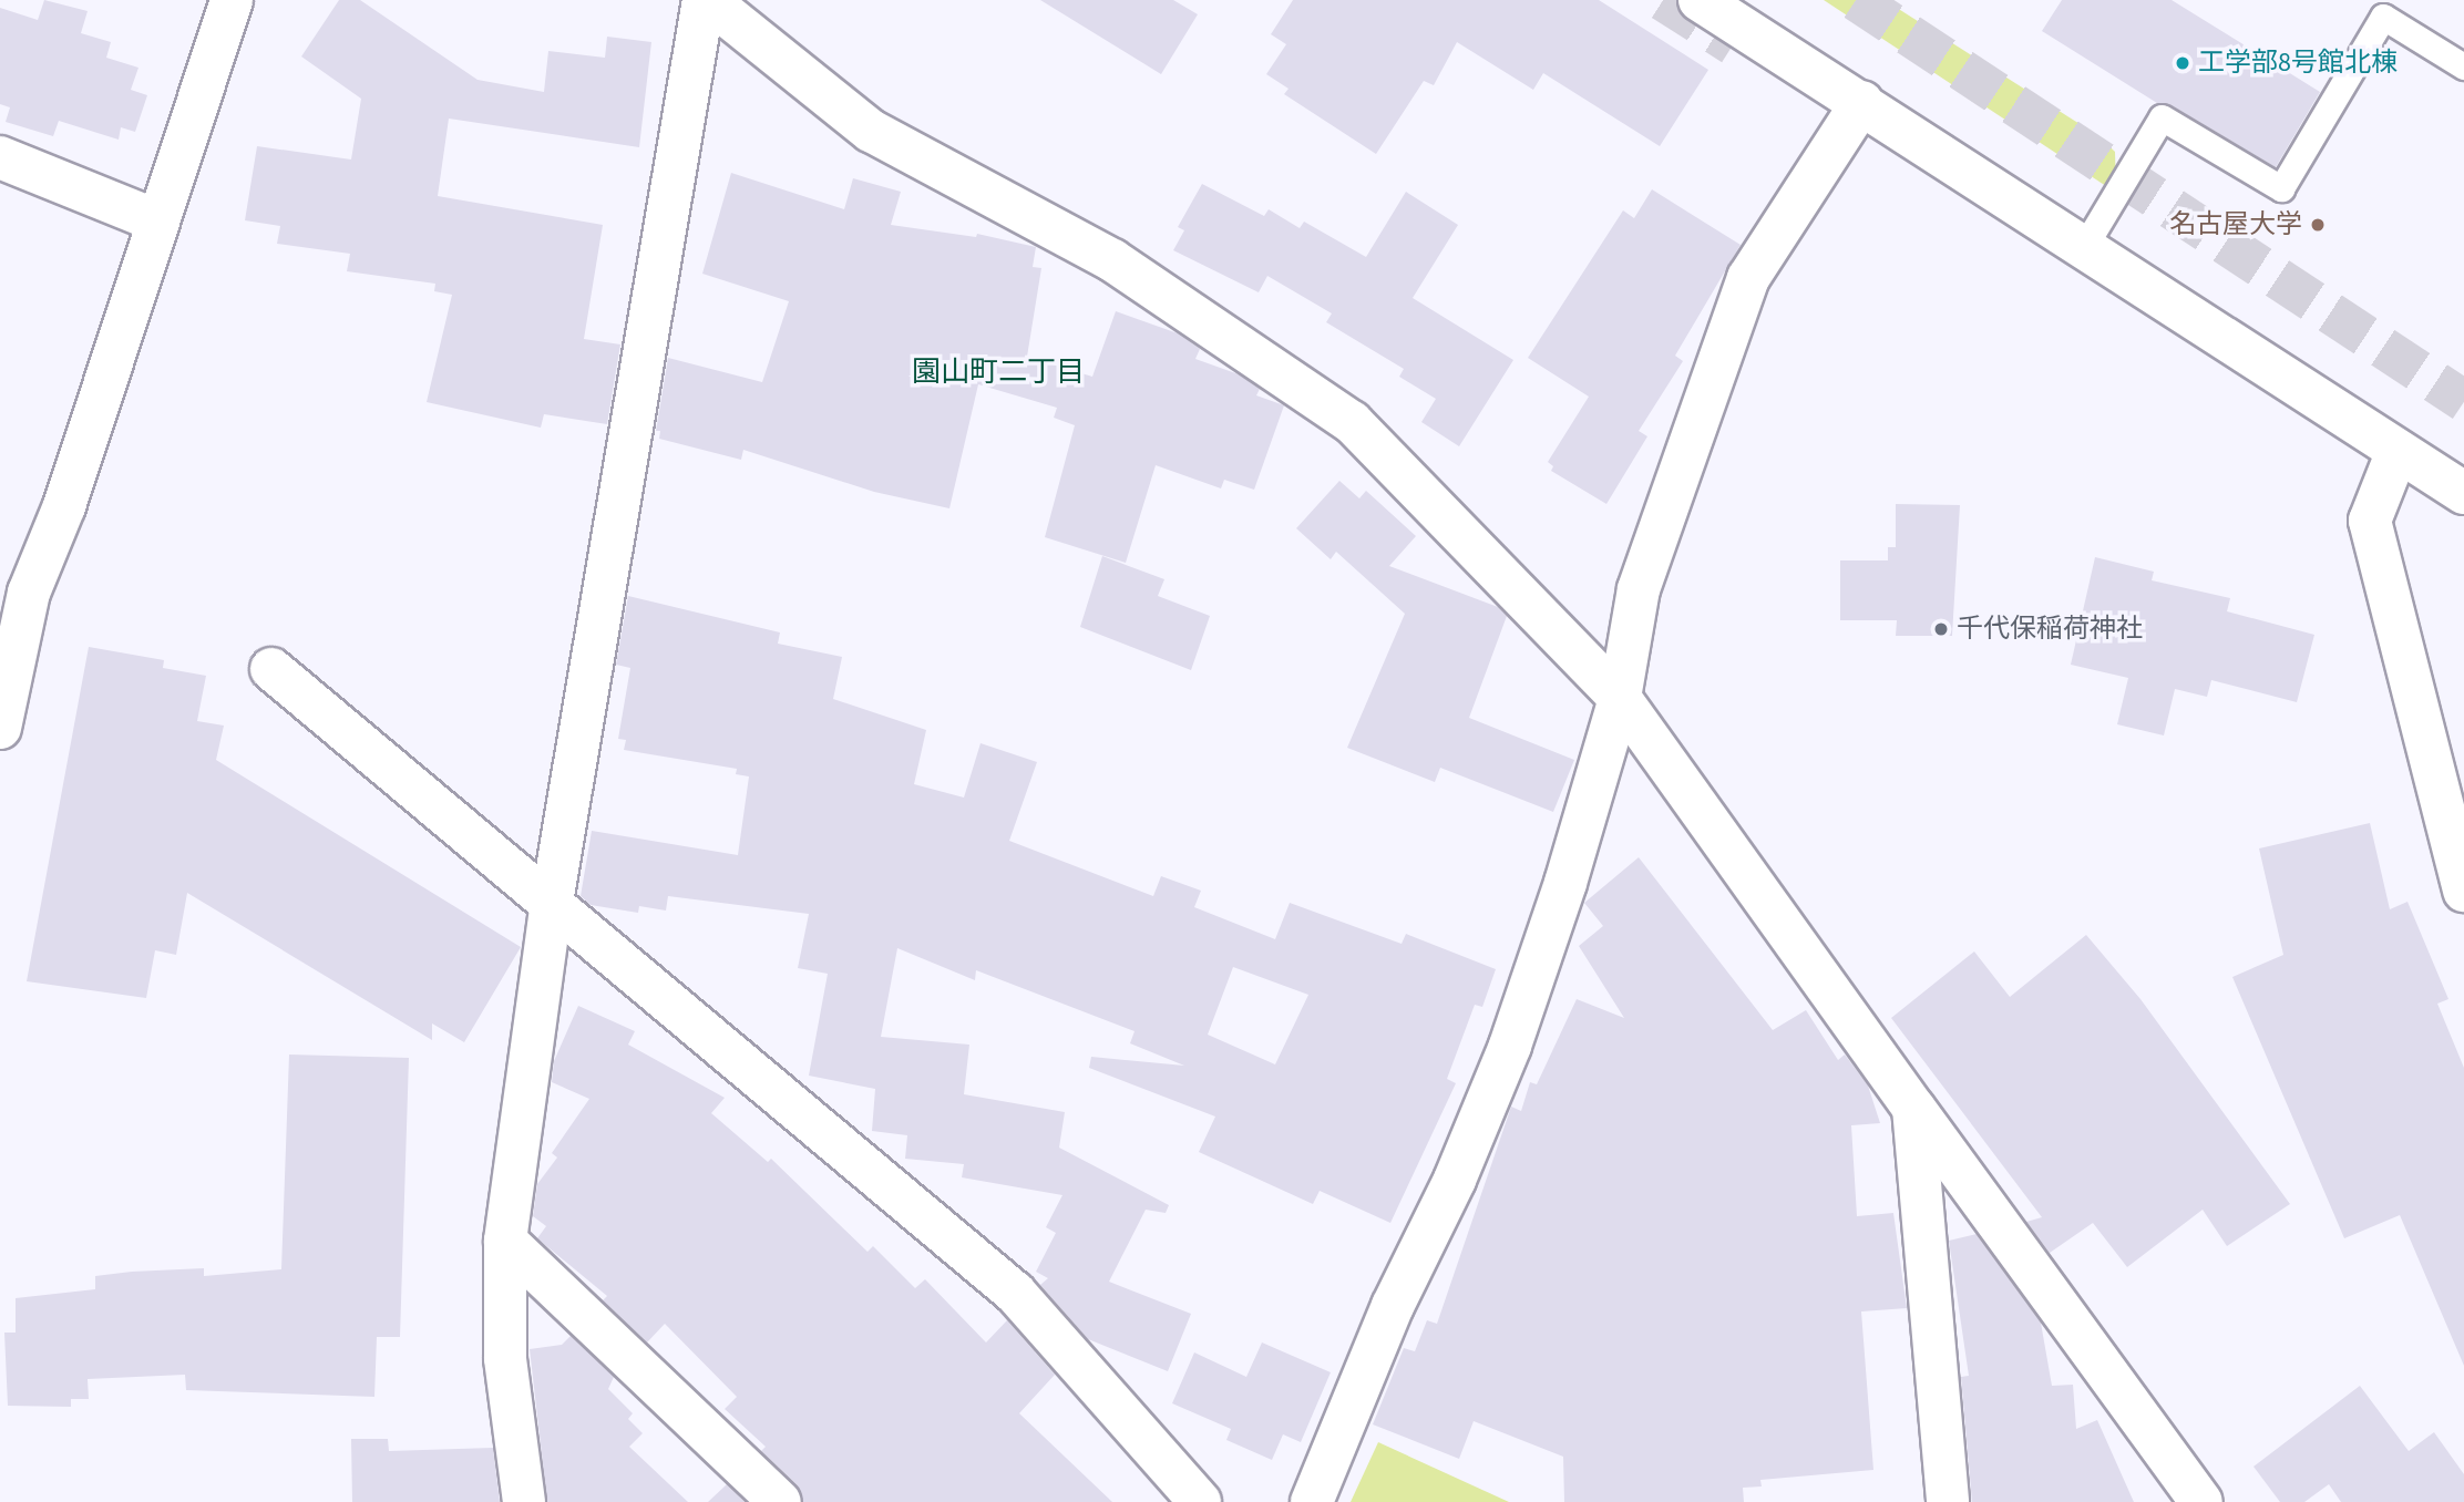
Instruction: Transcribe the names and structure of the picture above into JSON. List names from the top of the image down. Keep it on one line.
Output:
{"districts":["園山町二丁目"],"places":["工学部8号館北棟","名古屋大学","千代保稲荷神社"]}
